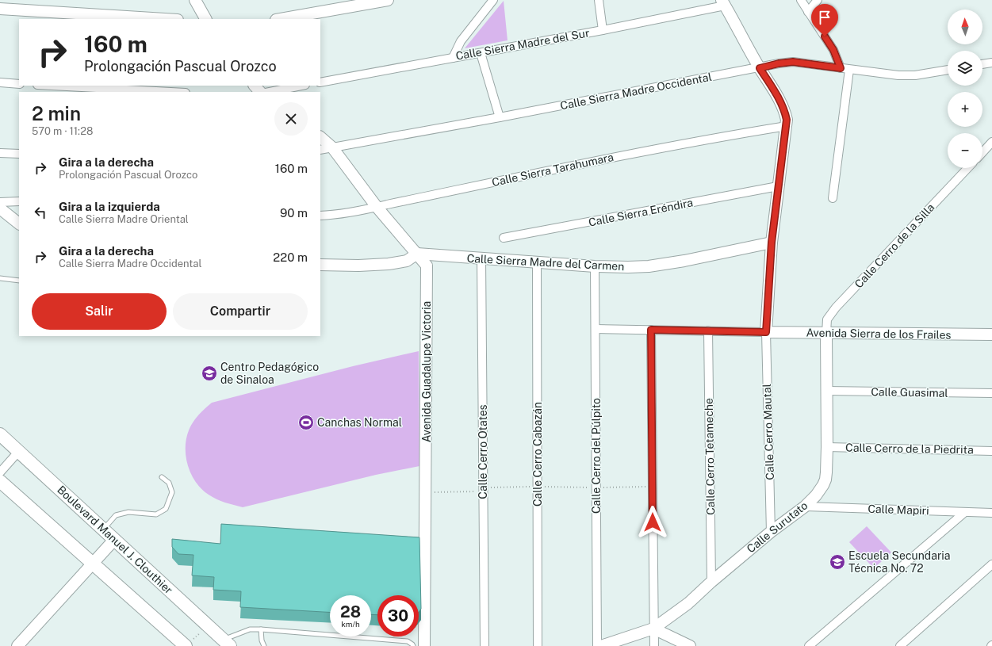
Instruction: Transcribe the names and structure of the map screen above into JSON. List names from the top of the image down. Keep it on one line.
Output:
{"streets":{"main road":["Boulevard Manuel J. Clouthier"],"street":["Calle Sierra Madre del Sur","Calle Sierra Madre Occidental","Calle Sierra Tarahumara","Calle Sierra Eréndira","Calle Cerro de la Silla","Calle Sierra Madre del Carmen","Avenida Sierra de los Frailes","Avenida Guadalupe Victoria","Calle Guasimal","Calle Cerro Mautal","Calle Cerro de la Piedrita","Calle Cerro Otates","Calle Cerro Cabazán","Calle Cerro del Púlpito","Calle Cerro Tetameche","Calle Mapiri","Calle Surutato"]},"crossings":[["Calle Sierra Madre Occidental","Avenida Guadalupe Victoria"],["Calle Sierra Tarahumara","Avenida Guadalupe Victoria"],["Calle Cerro de la Silla","Avenida Sierra de los Frailes"],["Calle Cerro de la Silla","Calle Surutato"],["Calle Sierra Madre del Carmen","Avenida Guadalupe Victoria"],["Calle Sierra Madre del Carmen","Calle Cerro Otates"],["Calle Sierra Madre del Carmen","Calle Cerro Cabazán"],["Calle Sierra Madre del Carmen","Calle Cerro del Púlpito"],["Avenida Sierra de los Frailes","Calle Cerro Mautal"],["Avenida Sierra de los Frailes","Calle Surutato"],["Calle Guasimal","Calle Surutato"],["Calle Cerro Mautal","Calle Surutato"],["Calle Cerro de la Piedrita","Calle Surutato"],["Calle Cerro Tetameche","Calle Surutato"],["Calle Mapiri","Calle Surutato"]],"places":{"school or university":["Centro Pedagógico de Sinaloa","Escuela Secundaria Técnica No. 72"],"sports":["Canchas Normal"]},"north":"top","page":{"map_buttons":["+","−"],"turn":["160 m","Prolongación Pascual Orozco"],"heading":["2 min","570 m · 11:28"],"list":[{"name":"Gira a la derecha","note":"Prolongación Pascual Orozco","value":"160 m"},{"name":"Gira a la izquierda","note":"Calle Sierra Madre Oriental","value":"90 m"},{"name":"Gira a la derecha","note":"Calle Sierra Madre Occidental","value":"220 m"}],"buttons":["Salir","Compartir"],"speed":"28 km/h","limit":"30"}}
